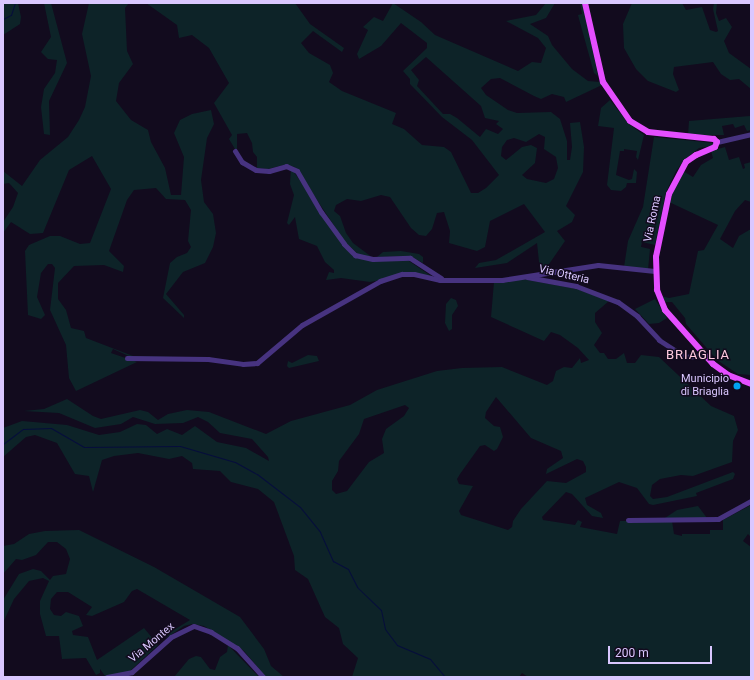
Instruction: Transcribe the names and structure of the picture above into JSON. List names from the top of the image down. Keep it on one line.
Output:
{"streets":{"main road":["Via Roma"],"street":["Via Otteria","Via Montex"]},"crossings":[["Via Roma","Via Otteria"]],"districts":["BRIAGLIA"],"places":["Municipio di Briaglia"],"scale_bar":"200 m"}
